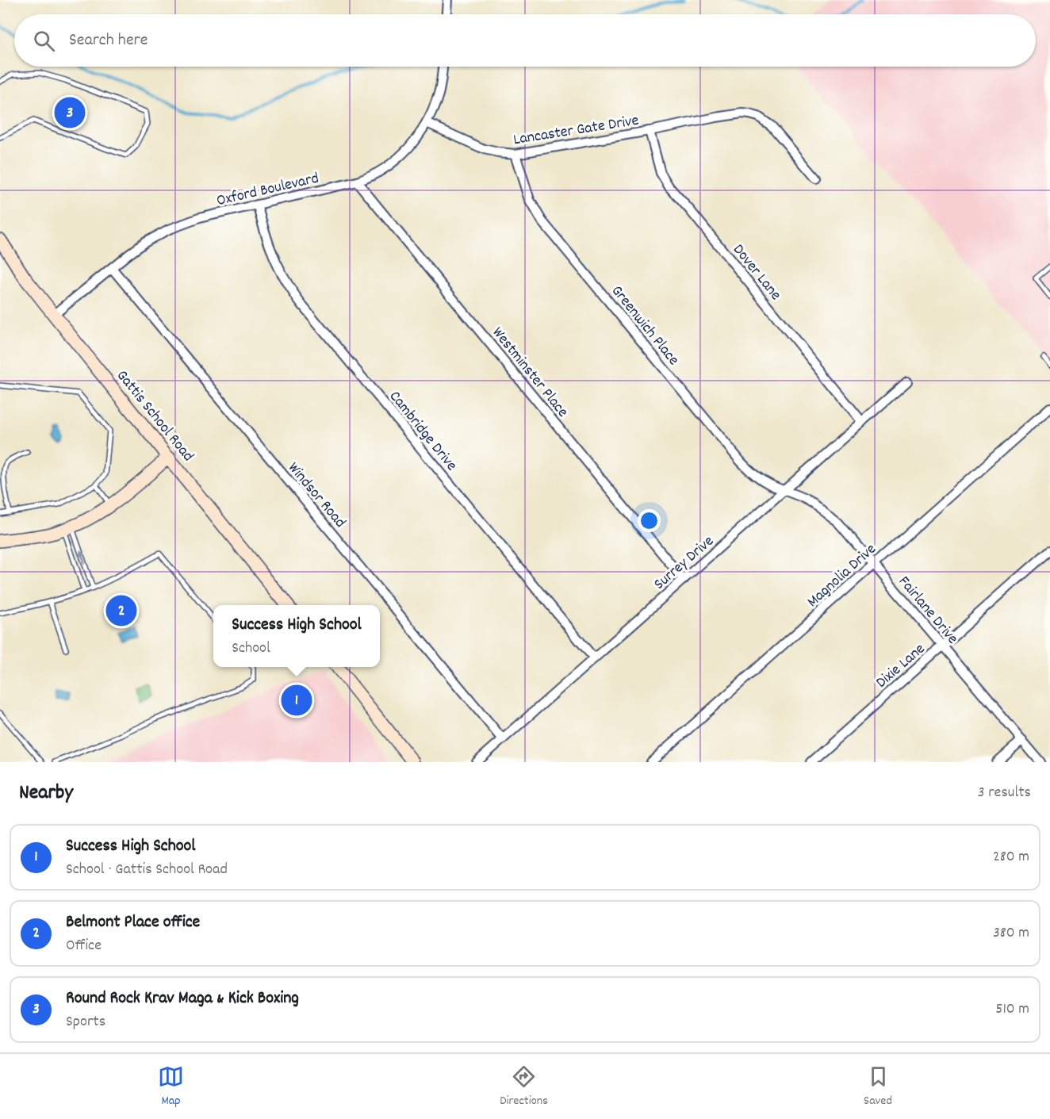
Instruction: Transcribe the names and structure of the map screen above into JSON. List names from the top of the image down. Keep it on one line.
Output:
{"streets":{"main road":["Gattis School Road"],"street":["Lancaster Gate Drive","Oxford Boulevard","Dover Lane","Greenwich Place","Westminster Place","Cambridge Drive","Windsor Road","Surrey Drive","Magnolia Drive","Fairlane Drive","Dixie Lane"]},"crossings":[["Lancaster Gate Drive","Oxford Boulevard"],["Lancaster Gate Drive","Dover Lane"],["Lancaster Gate Drive","Greenwich Place"],["Oxford Boulevard","Westminster Place"],["Oxford Boulevard","Gattis School Road"],["Oxford Boulevard","Cambridge Drive"],["Oxford Boulevard","Windsor Road"],["Dover Lane","Surrey Drive"],["Greenwich Place","Surrey Drive"],["Greenwich Place","Fairlane Drive"],["Westminster Place","Surrey Drive"],["Cambridge Drive","Surrey Drive"],["Windsor Road","Surrey Drive"],["Surrey Drive","Fairlane Drive"],["Magnolia Drive","Fairlane Drive"],["Fairlane Drive","Dixie Lane"]],"page":{"search":"Search here","pins":["3","2","1"],"popup":["Success High School","School"],"heading":["Nearby","3 results"],"list":[{"mark":"1","name":"Success High School","note":"School · Gattis School Road","value":"280 m"},{"mark":"2","name":"Belmont Place office","note":"Office","value":"380 m"},{"mark":"3","name":"Round Rock Krav Maga & Kick Boxing","note":"Sports","value":"510 m"}],"nav":["Map","Directions","Saved"]}}
